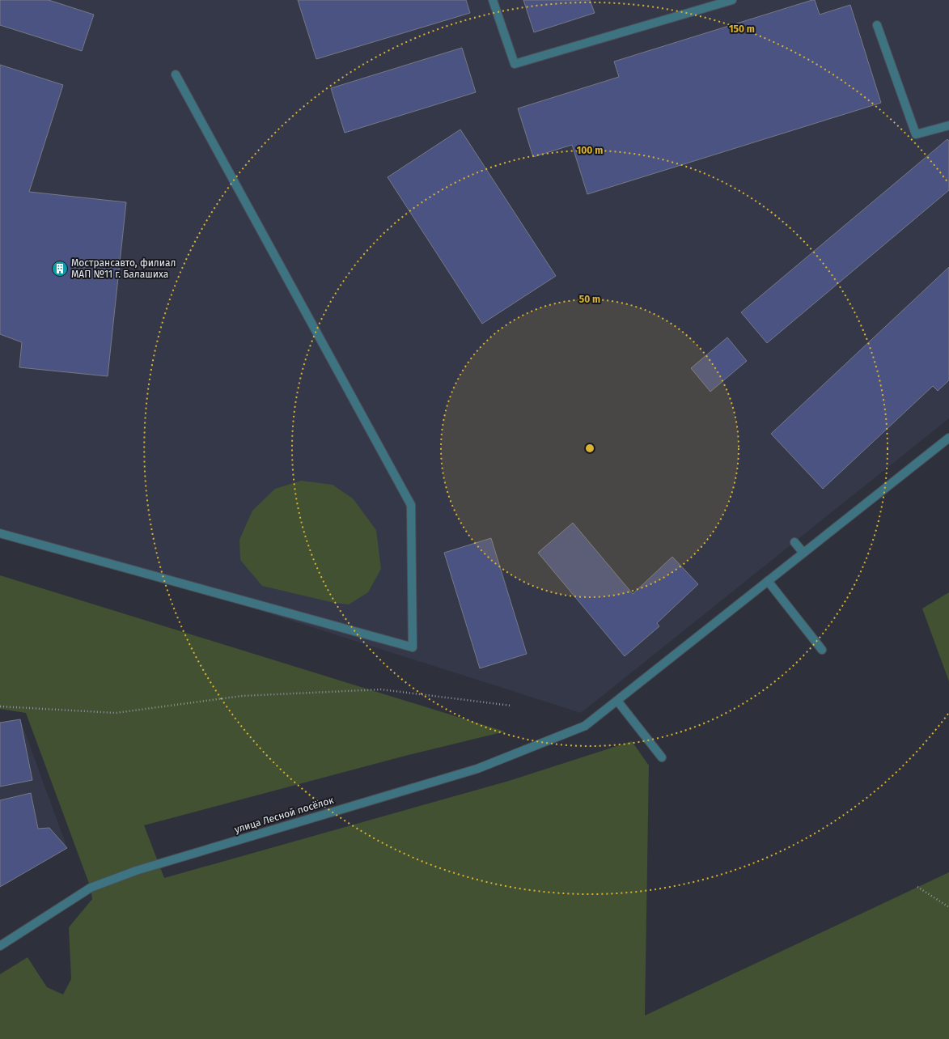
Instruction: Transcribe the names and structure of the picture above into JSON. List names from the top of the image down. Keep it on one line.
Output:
{"streets":{"street":["улица Лесной посёлок"]},"places":{"building":["Мострансавто, филиал МАП №11 г. Балашиха"]},"rings":["150 m","100 m","50 m"]}
